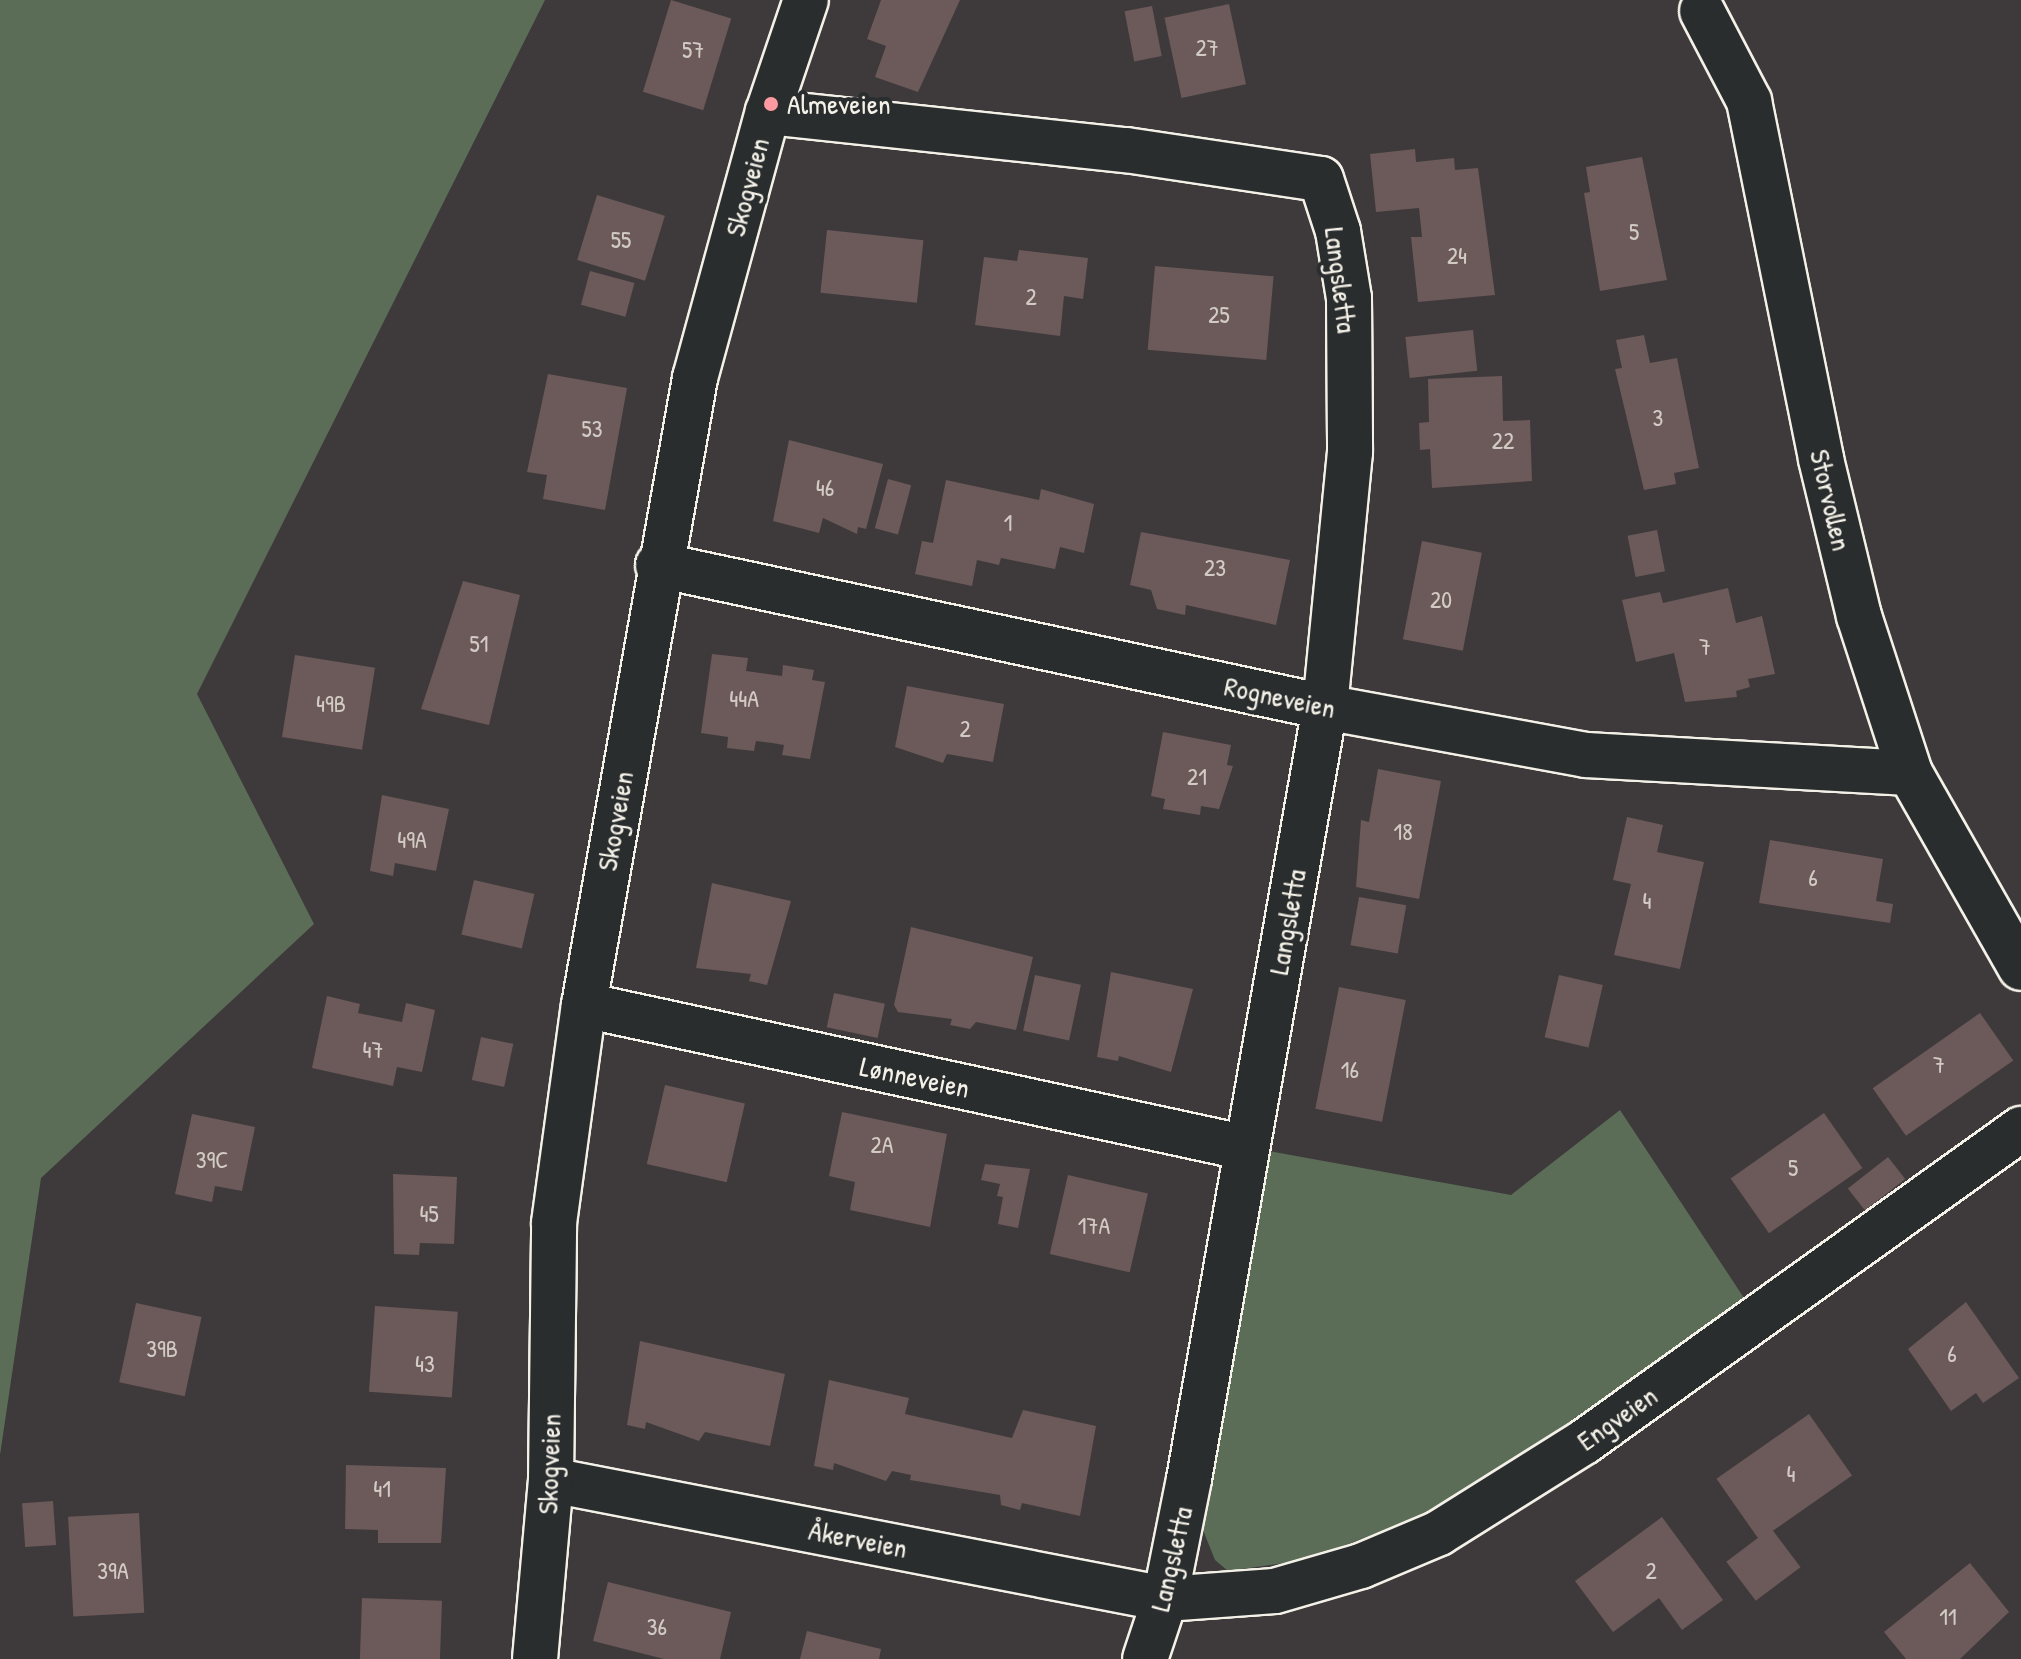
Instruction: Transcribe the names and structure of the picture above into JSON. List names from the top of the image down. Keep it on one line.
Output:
{"streets":{"street":["Skogveien","Langsletta","Storvollen","Rogneveien","Lønneveien","Engveien","Åkerveien"]},"crossings":[["Skogveien","Langsletta"],["Skogveien","Rogneveien"],["Skogveien","Lønneveien"],["Skogveien","Åkerveien"],["Langsletta","Rogneveien"],["Langsletta","Lønneveien"],["Langsletta","Engveien"],["Langsletta","Åkerveien"],["Storvollen","Rogneveien"],["Engveien","Åkerveien"]],"places":["Almeveien"],"house_numbers":["27","57","5","55","24","2","25","3","53","22","46","1","23","20","51","7","44A","49B","2","21","18","49A","6","4","47","7","16","2A","39C","5","45","17A","39B","6","43","4","41","39A","2","11","36"]}
